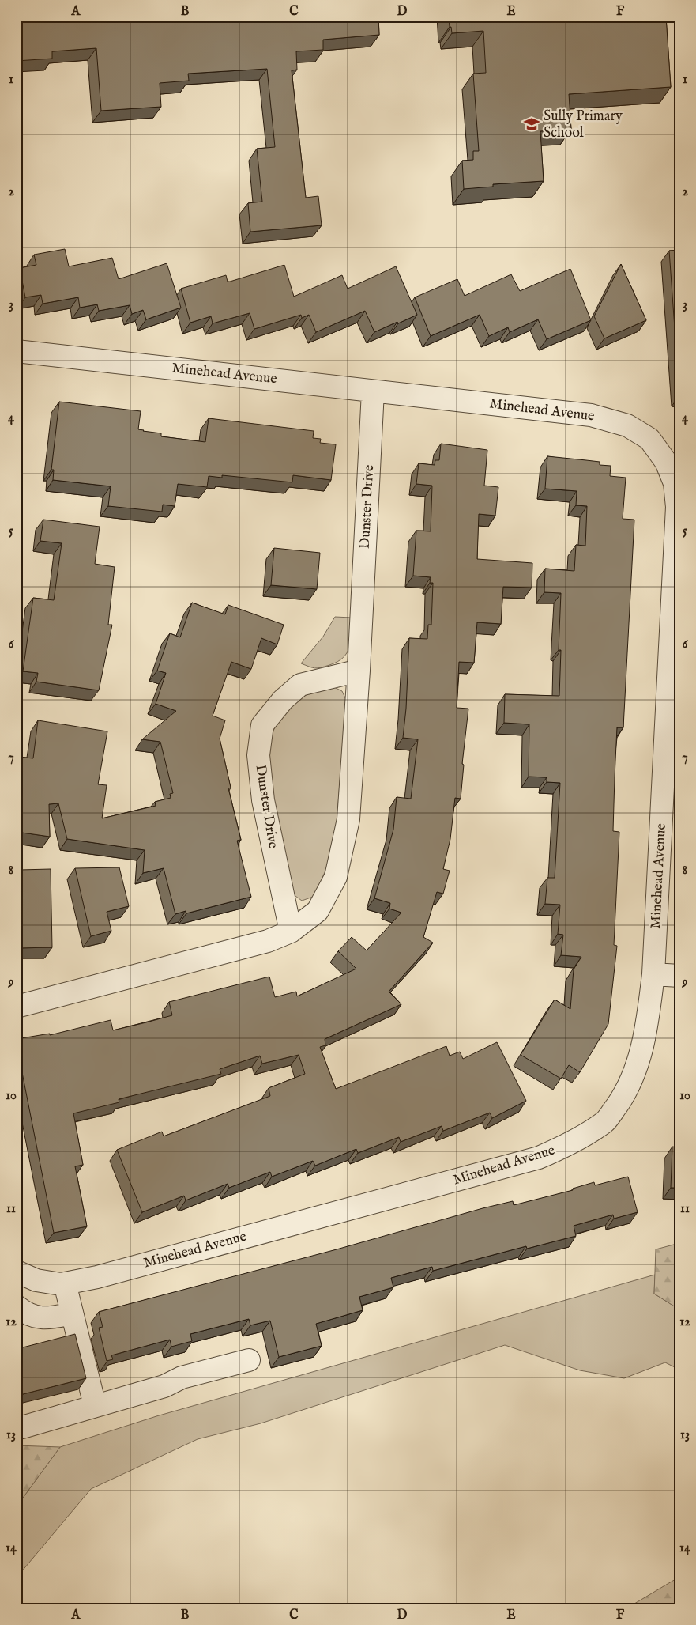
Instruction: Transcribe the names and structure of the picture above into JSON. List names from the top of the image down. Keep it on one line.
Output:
{"streets":{"street":["Minehead Avenue","Dunster Drive"]},"crossings":[["Minehead Avenue","Dunster Drive"]],"places":{"school or university":["Sully Primary School"]},"grid":{"columns":["A","B","C","D","E","F"],"rows":["1","2","3","4","5","6","7","8","9","10","11","12","13","14"]}}
